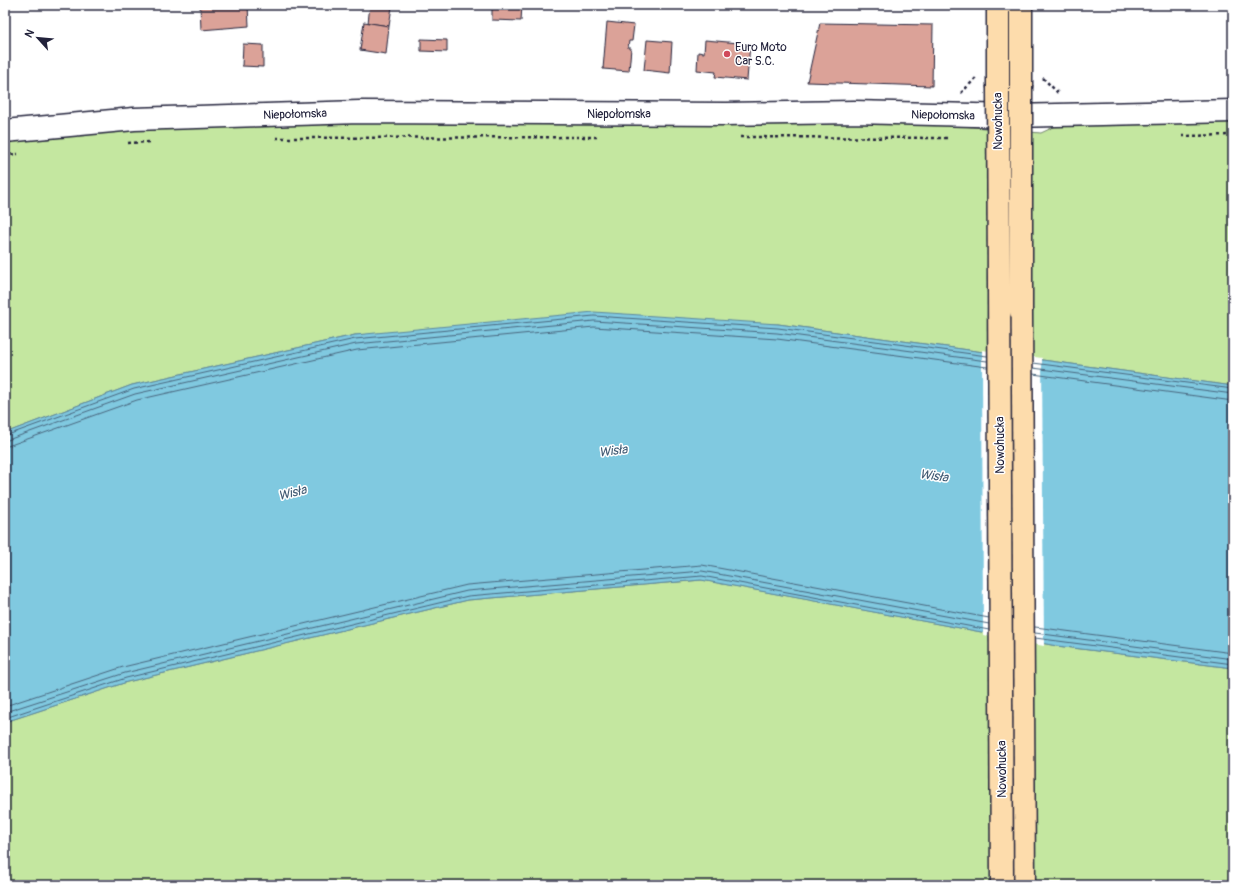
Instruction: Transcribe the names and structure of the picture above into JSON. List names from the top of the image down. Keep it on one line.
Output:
{"streets":{"main road":["Nowohucka"],"street":["Niepołomska"]},"water":["Wisła"],"places":["Euro Moto Car S.C."],"north":"top left"}
